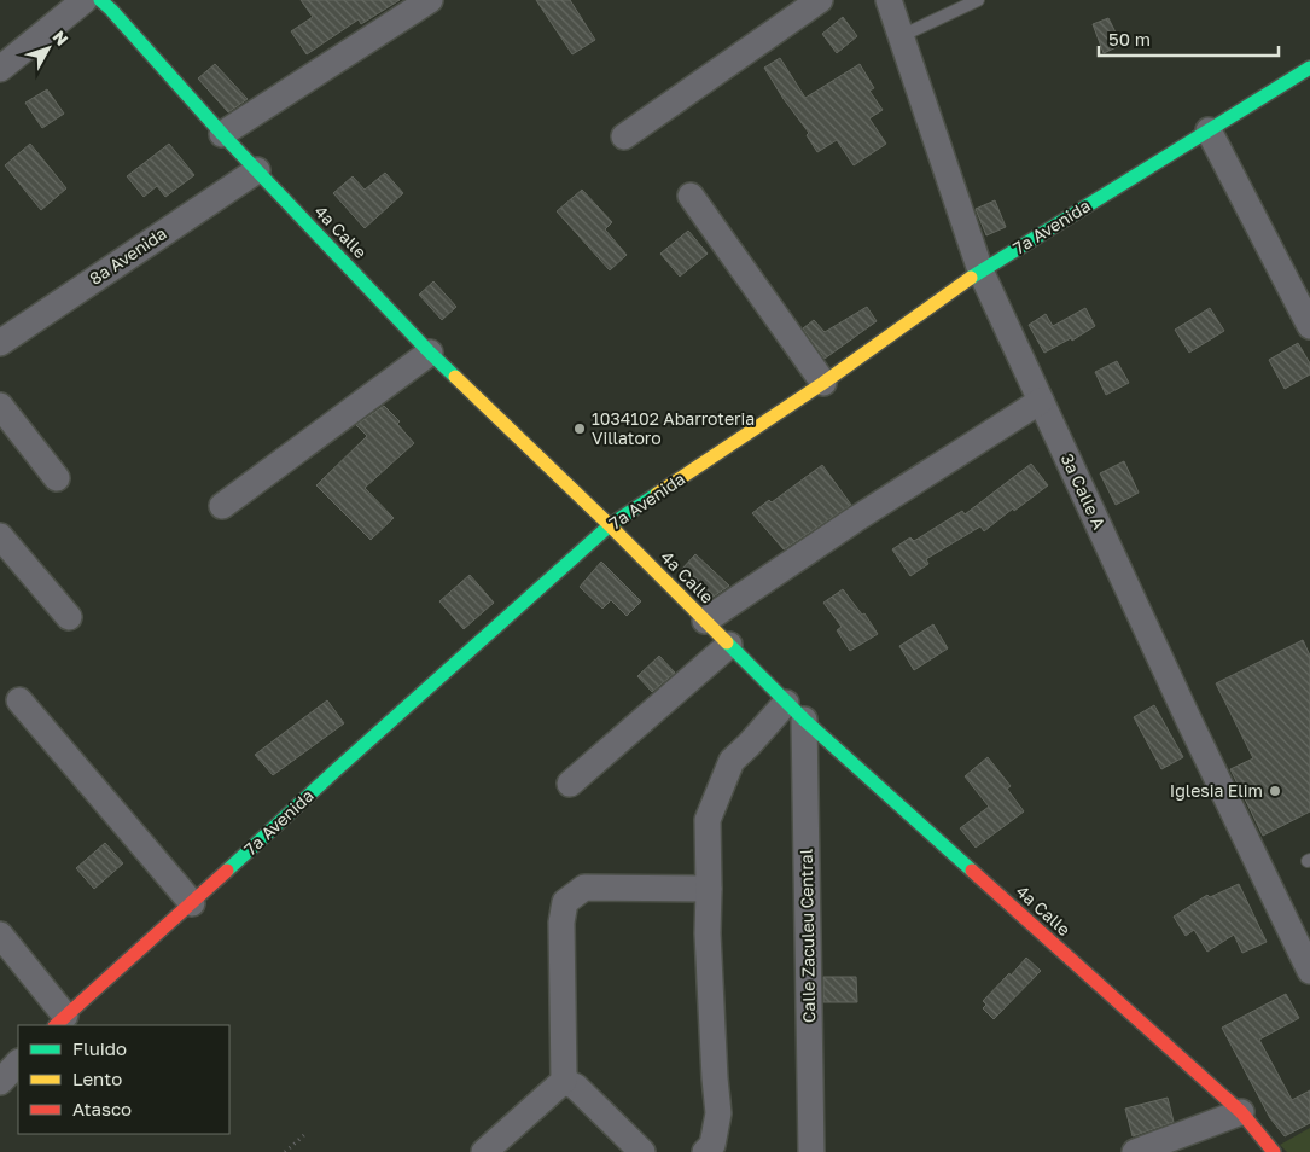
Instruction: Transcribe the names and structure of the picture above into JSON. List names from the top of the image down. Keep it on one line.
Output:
{"streets":{"street":["7a Avenida","4a Calle","8a Avenida","3a Calle A","Calle Zaculeu Central"]},"crossings":[["7a Avenida","4a Calle"],["7a Avenida","3a Calle A"],["4a Calle","8a Avenida"],["4a Calle","Calle Zaculeu Central"]],"places":["1034102 Abarroteria Villatoro","Iglesia Elim"],"legend":["Fluido","Lento","Atasco"],"scale_bar":"50 m","north":"top right"}
